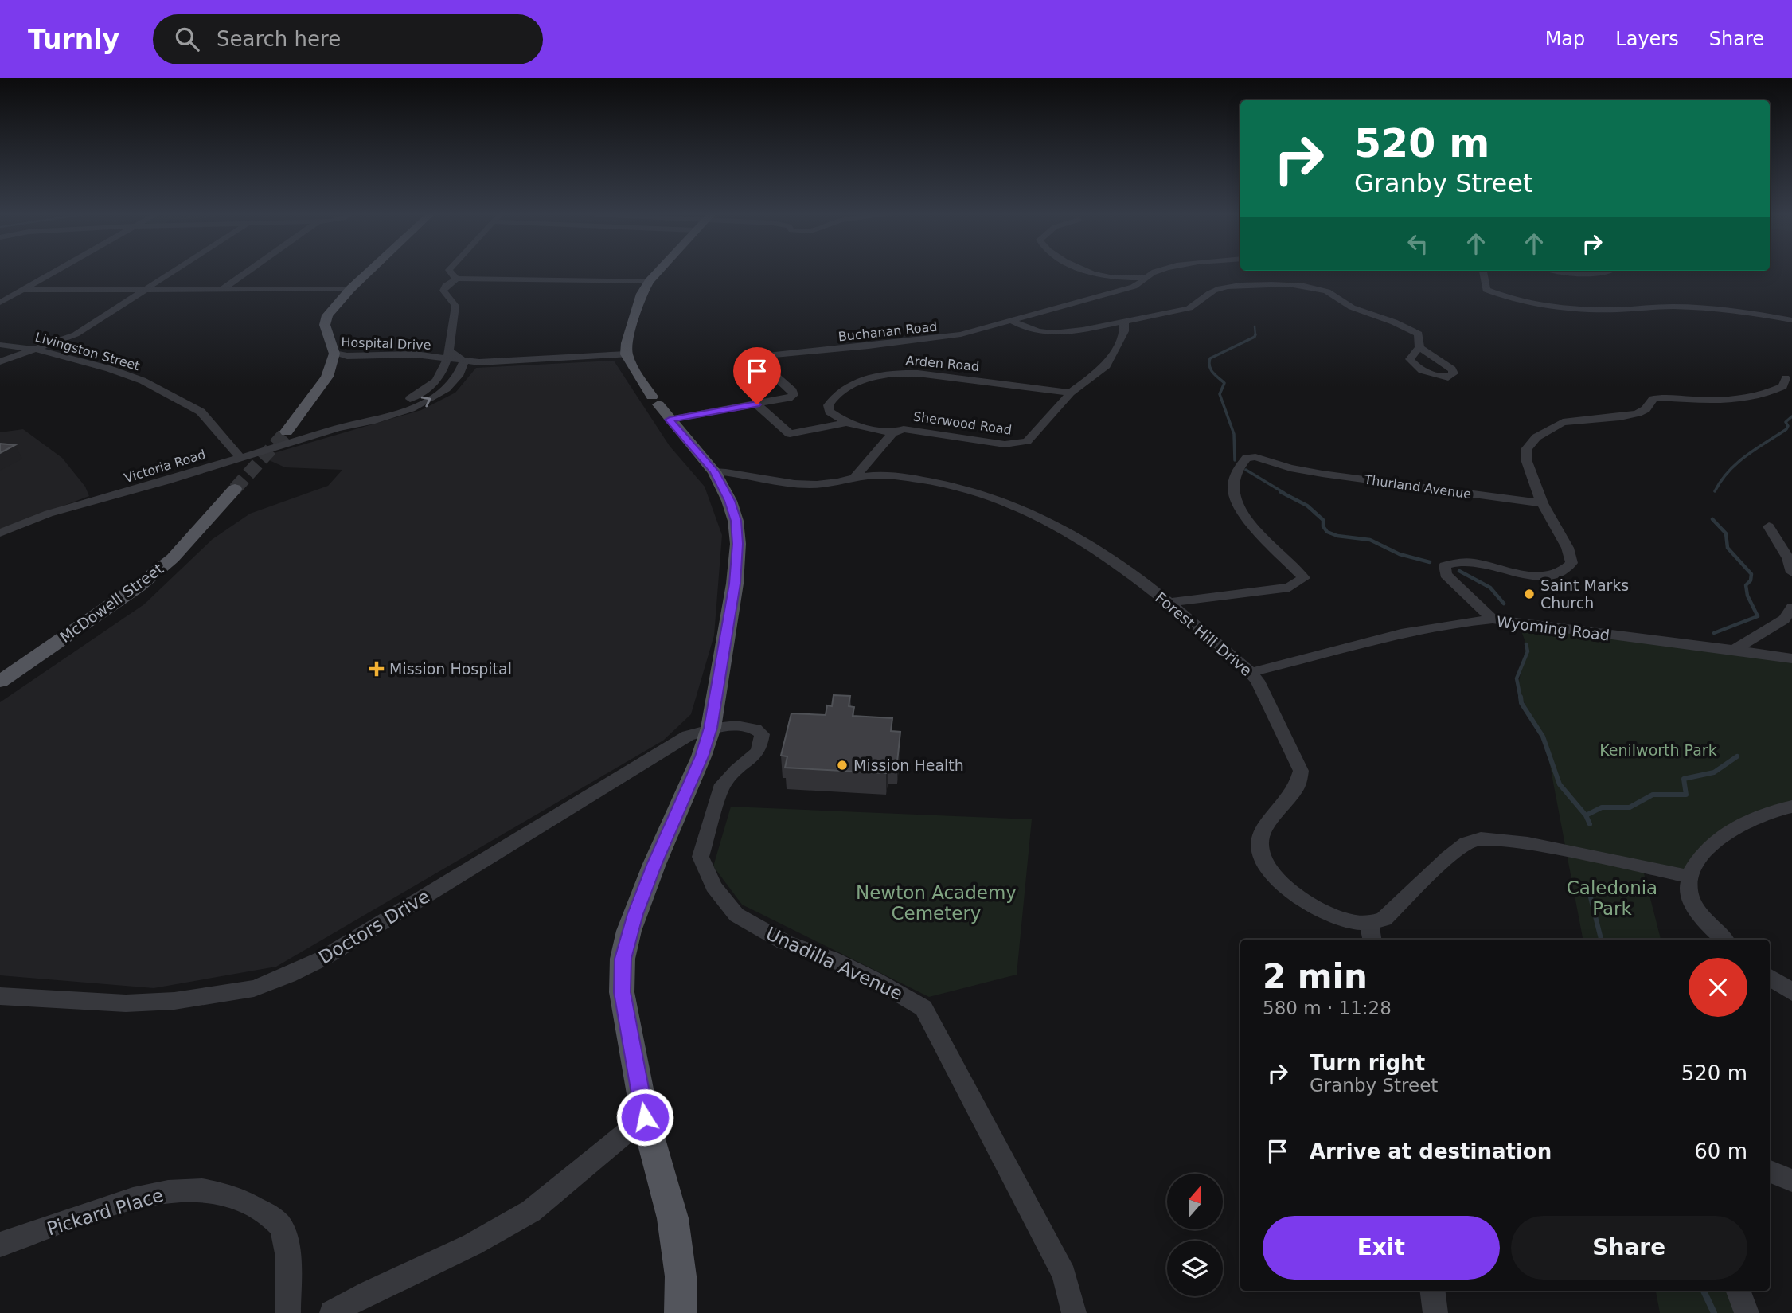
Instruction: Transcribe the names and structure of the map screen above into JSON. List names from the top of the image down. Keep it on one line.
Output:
{"streets":{"main road":["McDowell Street"],"street":["Buchanan Road","Hospital Drive","Livingston Street","Arden Road","Sherwood Road","Victoria Road","Thurland Avenue","Wyoming Road","Forest Hill Drive","Doctors Drive","Unadilla Avenue","Pickard Place"]},"crossings":[["Hospital Drive","Victoria Road"],["Livingston Street","Victoria Road"],["Arden Road","Sherwood Road"],["Sherwood Road","Forest Hill Drive"],["Thurland Avenue","Forest Hill Drive"],["Wyoming Road","Forest Hill Drive"],["Doctors Drive","Unadilla Avenue"]],"parks":["Kenilworth Park","Caledonia Park","Newton Academy Cemetery"],"places":{"other":["Saint Marks Church","Mission Health"],"health":["Mission Hospital"]},"north":"top","page":{"header":"Turnly","search":"Search here","nav":["Map","Layers","Share"],"turn":["520 m","Granby Street"],"heading":["2 min","580 m · 11:28"],"list":[{"name":"Turn right","note":"Granby Street","value":"520 m"},{"name":"Arrive at destination","value":"60 m"}],"buttons":["Exit","Share"]}}
